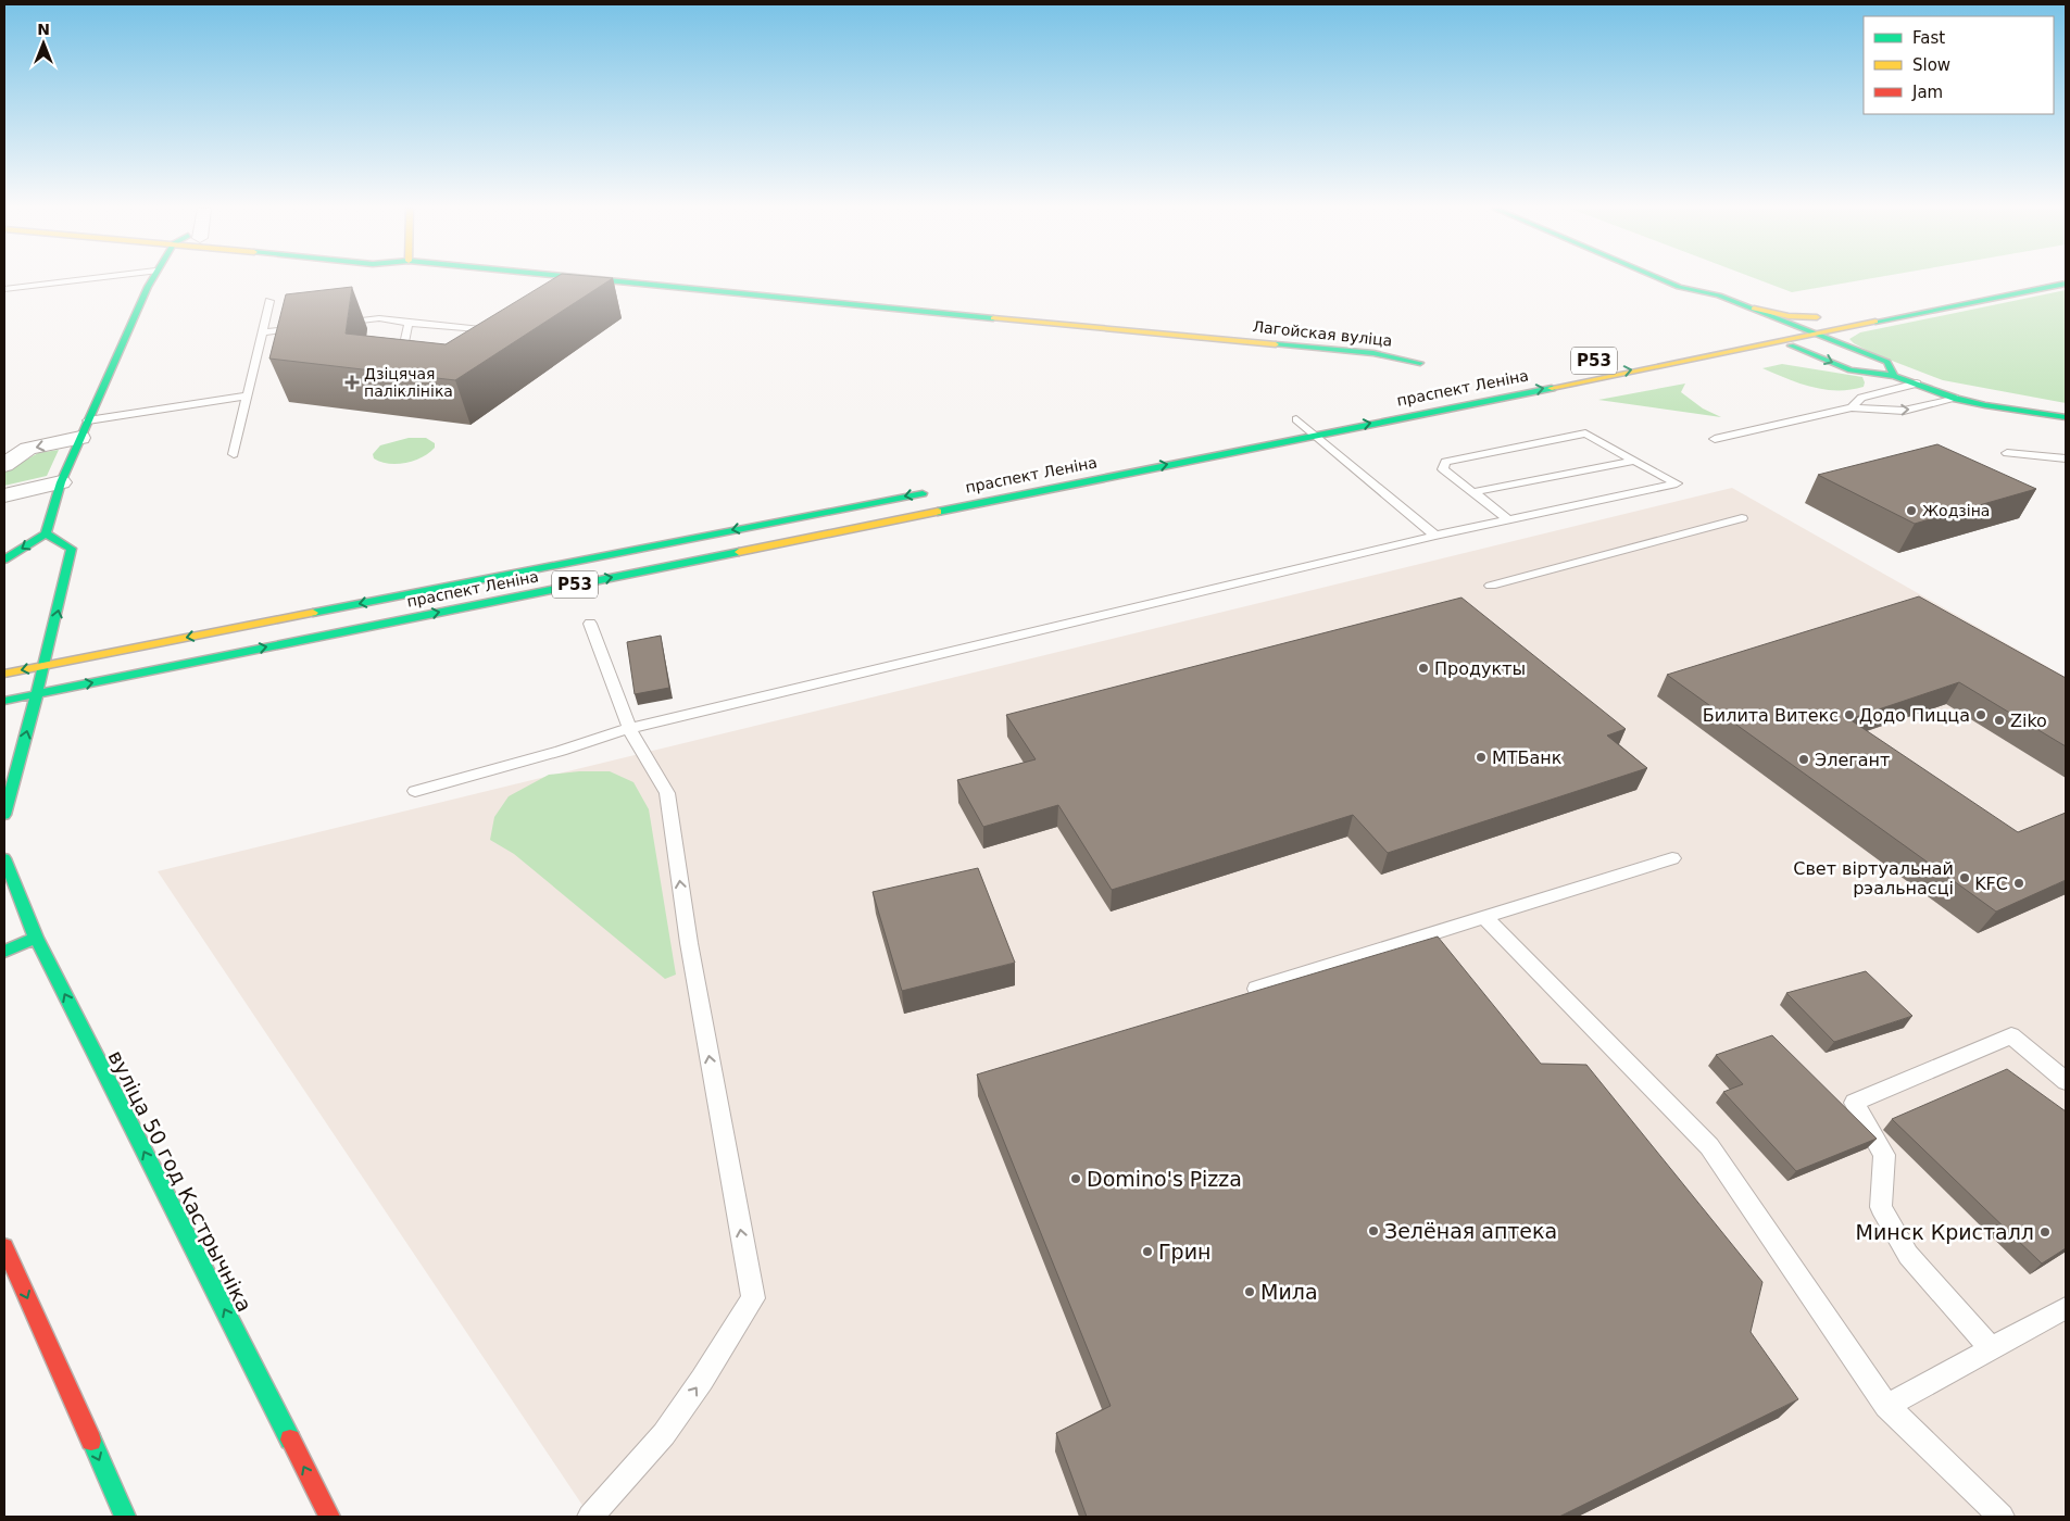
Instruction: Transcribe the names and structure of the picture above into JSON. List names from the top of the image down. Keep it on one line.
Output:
{"streets":{"main road":["Лагойская вуліца","Р53","праспект Леніна","вуліца 50 год Кастрычніка"]},"one_way":["вуліца 50 год Кастрычніка"],"places":{"health":["Дзіцячая паліклініка"],"other":["Жодзіна","Продукты","Билита Витекс","Додо Пицца","Ziko","МТБанк","Элегант","Свет віртуальнай рэальнасці","KFC","Domino's Pizza","Зелёная аптека","Минск Кристалл","Грин","Мила"]},"legend":["Fast","Slow","Jam"],"north":"top"}
